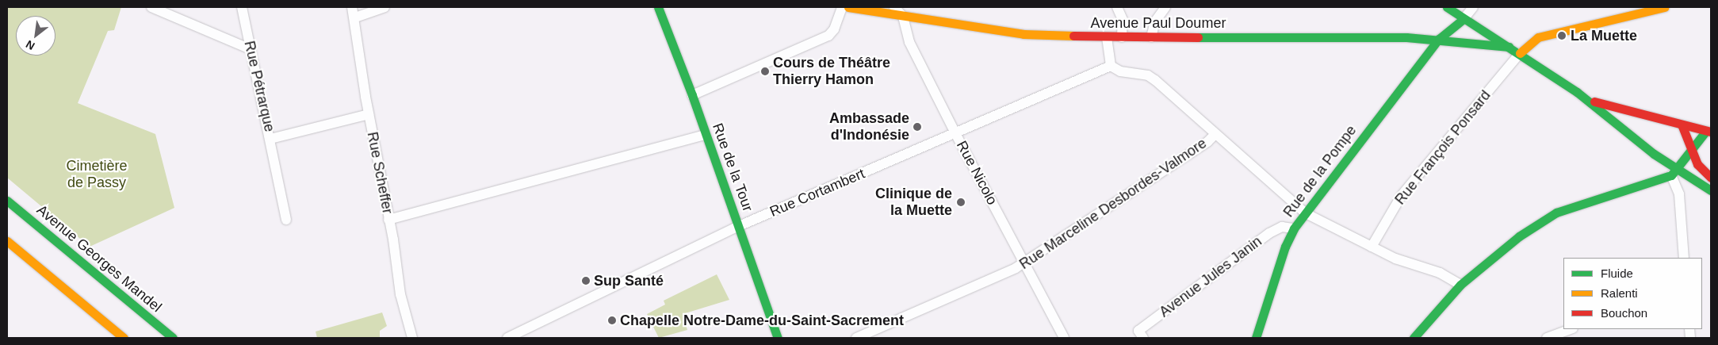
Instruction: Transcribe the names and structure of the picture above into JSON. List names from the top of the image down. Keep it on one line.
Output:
{"streets":{"main road":["Avenue Paul Doumer","Rue de la Tour","Rue de la Pompe","Avenue Georges Mandel"],"street":["Rue Pétrarque","Rue François Ponsard","Rue Scheffer","Rue Nicolo","Rue Cortambert","Rue Marceline Desbordes-Valmore","Avenue Jules Janin"]},"crossings":[["Avenue Paul Doumer","Rue de la Pompe"],["Avenue Paul Doumer","Rue Nicolo"],["Rue Pétrarque","Rue Scheffer"],["Rue de la Tour","Rue Cortambert"],["Rue de la Pompe","Avenue Jules Janin"],["Rue Nicolo","Rue Cortambert"],["Rue Nicolo","Rue Marceline Desbordes-Valmore"]],"parks":["Cimetière de Passy"],"places":["La Muette","Cours de Théâtre Thierry Hamon","Ambassade d'Indonésie","Clinique de la Muette","Sup Santé","Chapelle Notre-Dame-du-Saint-Sacrement"],"legend":["Fluide","Ralenti","Bouchon"],"north":"bottom left"}
